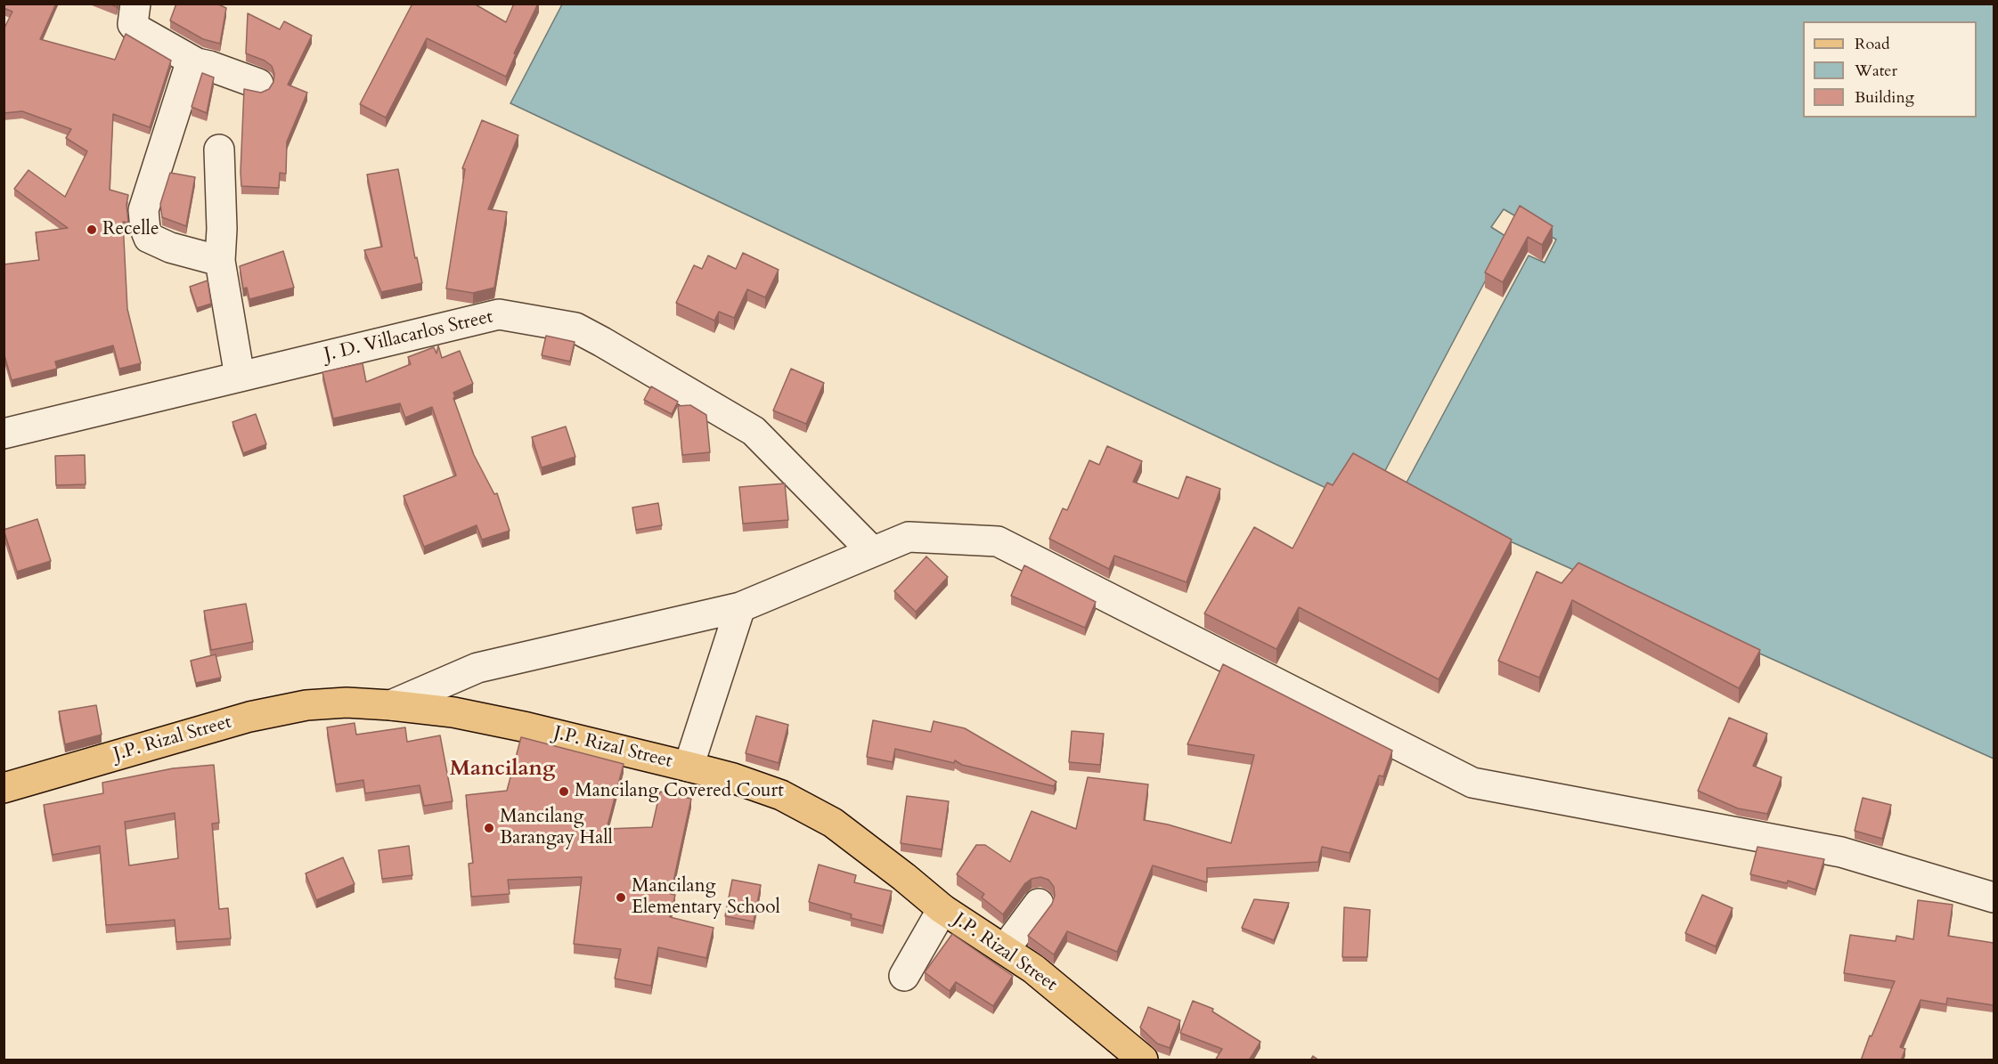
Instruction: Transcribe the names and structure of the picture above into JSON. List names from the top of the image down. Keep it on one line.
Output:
{"streets":{"main road":["J.P. Rizal Street"],"street":["J. D. Villacarlos Street"]},"districts":["Mancilang"],"places":["Recelle","Mancilang Covered Court","Mancilang Barangay Hall","Mancilang Elementary School"],"legend":["Road","Water","Building"]}
